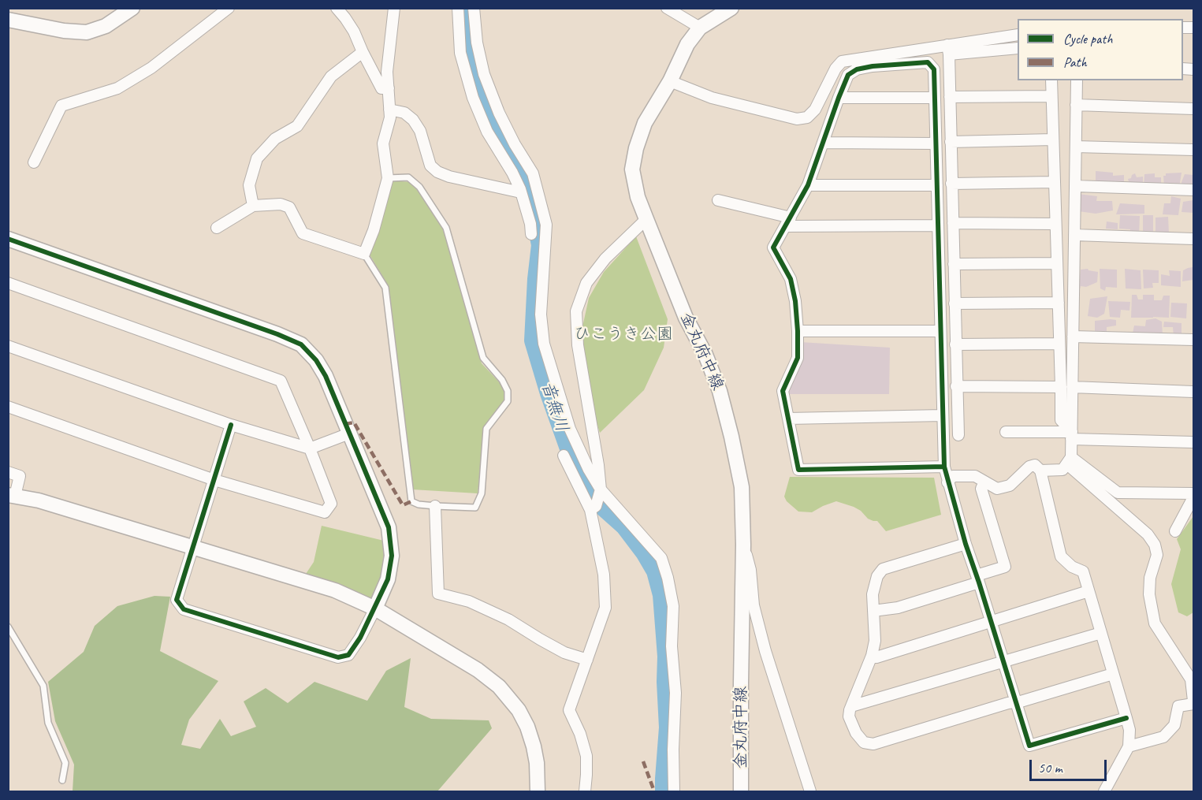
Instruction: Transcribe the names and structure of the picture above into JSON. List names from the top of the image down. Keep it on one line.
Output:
{"streets":{"street":["金丸府中線"]},"water":["音無川"],"parks":["ひこうき公園"],"legend":["Cycle path","Path"],"scale_bar":"50 m"}
